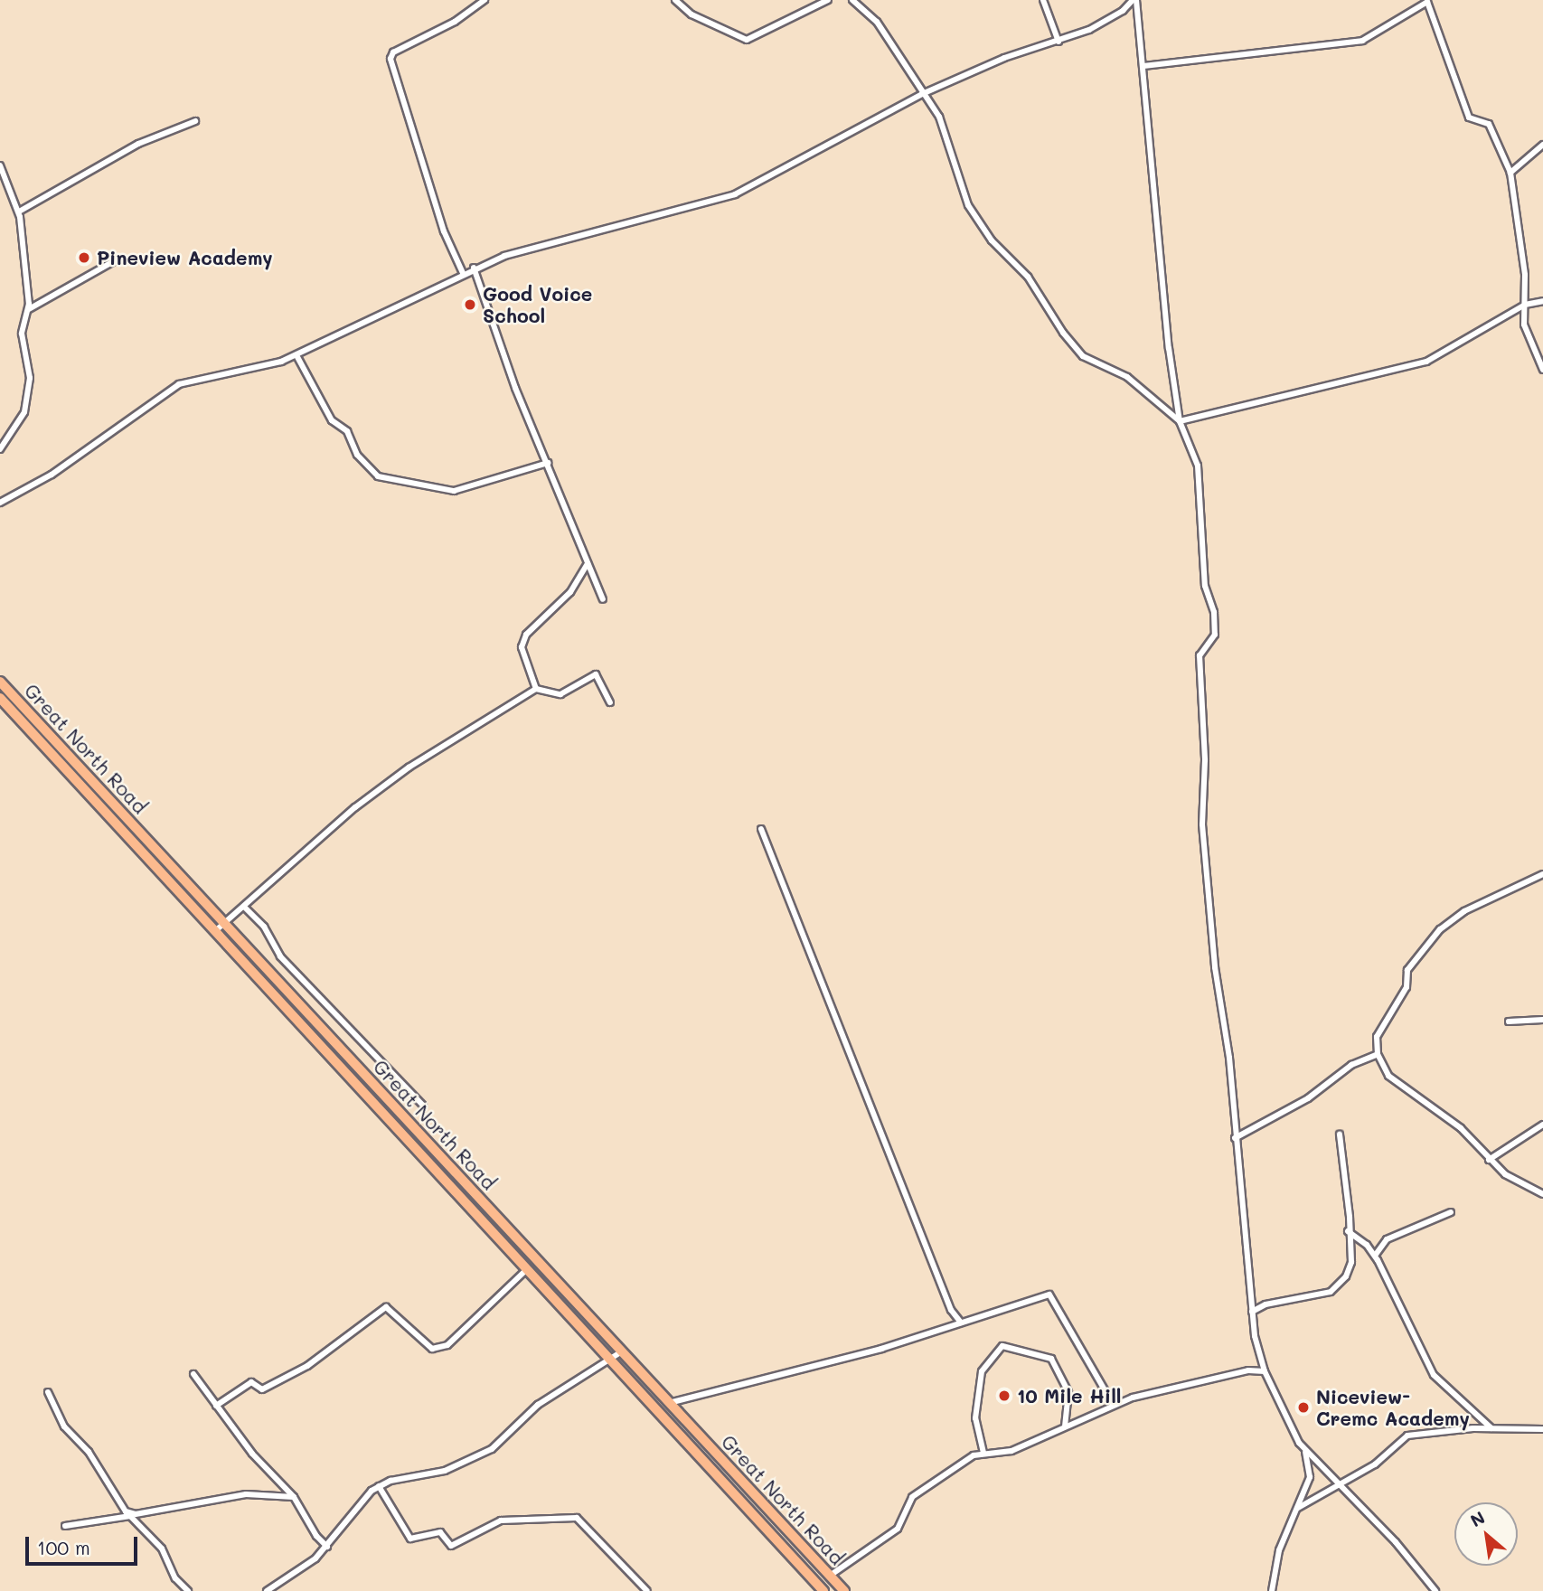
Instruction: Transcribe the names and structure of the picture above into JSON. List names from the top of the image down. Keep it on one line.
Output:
{"streets":{"highway":["Great North Road"]},"places":["Pineview Academy","Good Voice School","10 Mile Hill","Niceview- Cremc Academy"],"scale_bar":"100 m","north":"top left"}
